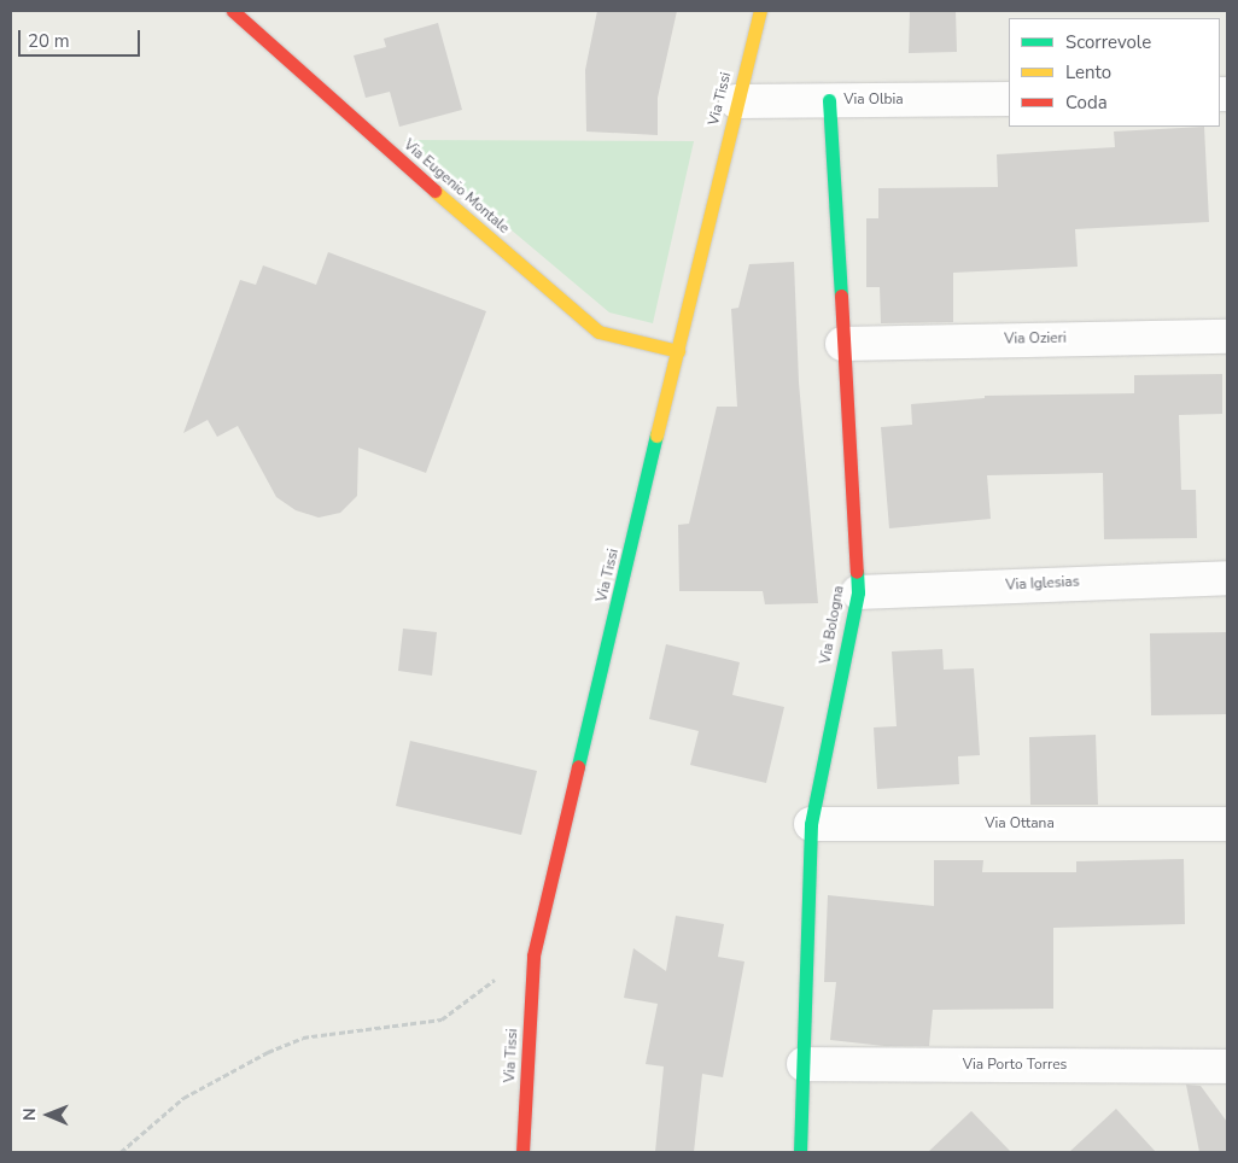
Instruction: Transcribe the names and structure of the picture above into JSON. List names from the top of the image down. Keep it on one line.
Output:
{"streets":{"street":["Via Tissi","Via Olbia","Via Eugenio Montale","Via Ozieri","Via Iglesias","Via Bologna","Via Ottana","Via Porto Torres"]},"crossings":[["Via Tissi","Via Olbia"],["Via Tissi","Via Eugenio Montale"],["Via Olbia","Via Bologna"],["Via Ozieri","Via Bologna"],["Via Iglesias","Via Bologna"],["Via Bologna","Via Ottana"],["Via Bologna","Via Porto Torres"]],"legend":["Scorrevole","Lento","Coda"],"scale_bar":"20 m","north":"left"}
